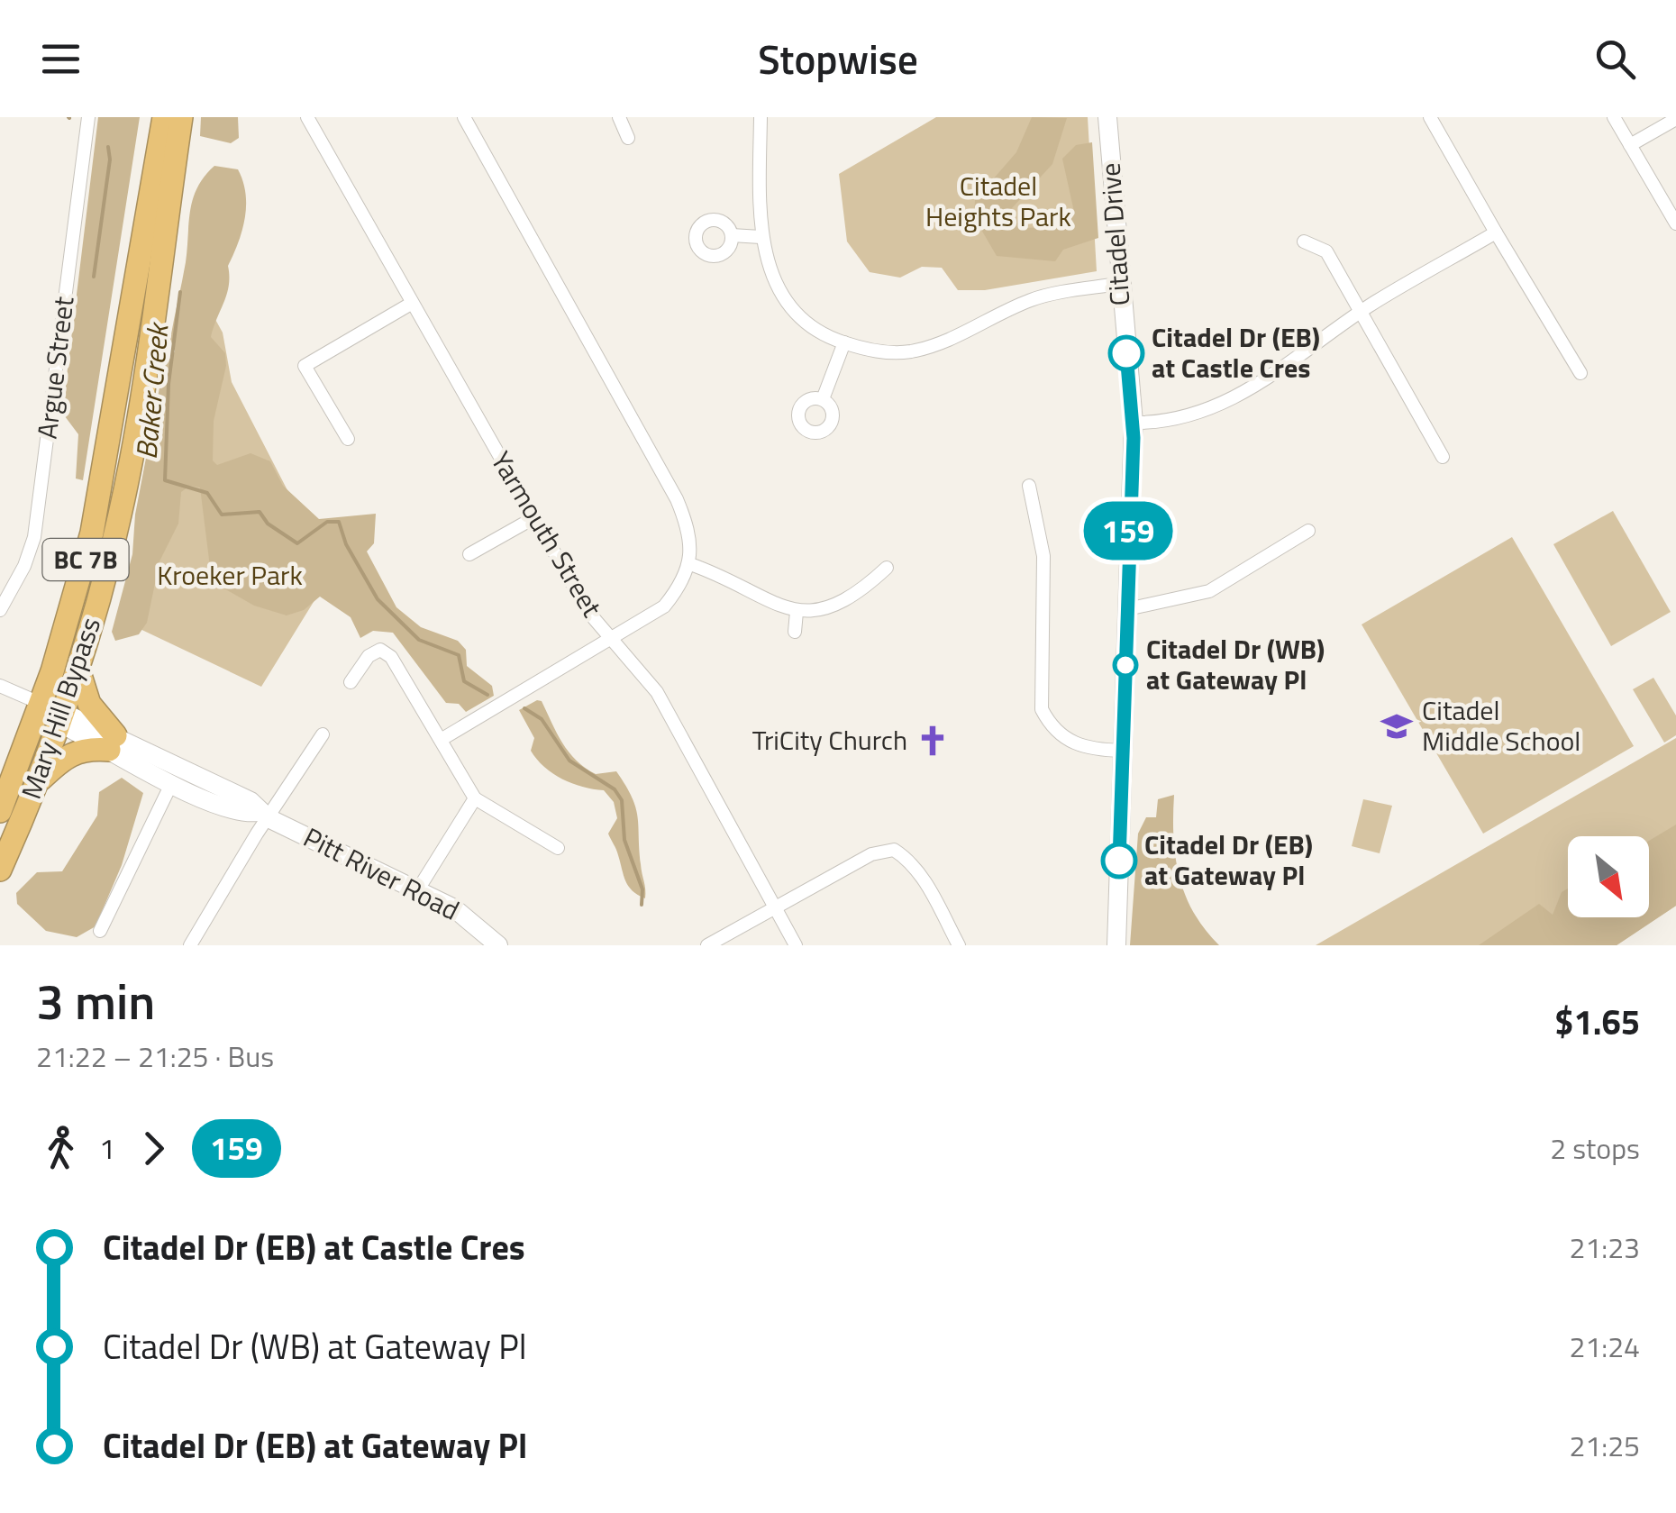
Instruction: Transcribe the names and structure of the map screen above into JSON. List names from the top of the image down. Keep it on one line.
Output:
{"streets":{"highway":["BC 7B","Mary Hill Bypass"],"street":["Citadel Drive","Argue Street","Yarmouth Street","Pitt River Road"]},"crossings":[["Mary Hill Bypass","Pitt River Road"]],"water":["Baker Creek"],"parks":["Citadel Heights Park","Kroeker Park"],"places":{"other":["Citadel Dr (EB) at Castle Cres","Citadel Dr (WB) at Gateway Pl","Citadel Dr (EB) at Gateway Pl"],"school or university":["Citadel Middle School"],"church":["TriCity Church"]},"lines":["bus line 159"],"north":"bottom right","page":{"header":"Stopwise","on_map":"159","heading":["3 min","21:22 – 21:25 · Bus","$1.65"],"legs":["1","159","2 stops"],"list":[{"name":"Citadel Dr (EB) at Castle Cres","value":"21:23"},{"name":"Citadel Dr (WB) at Gateway Pl","value":"21:24"},{"name":"Citadel Dr (EB) at Gateway Pl","value":"21:25"}]}}
